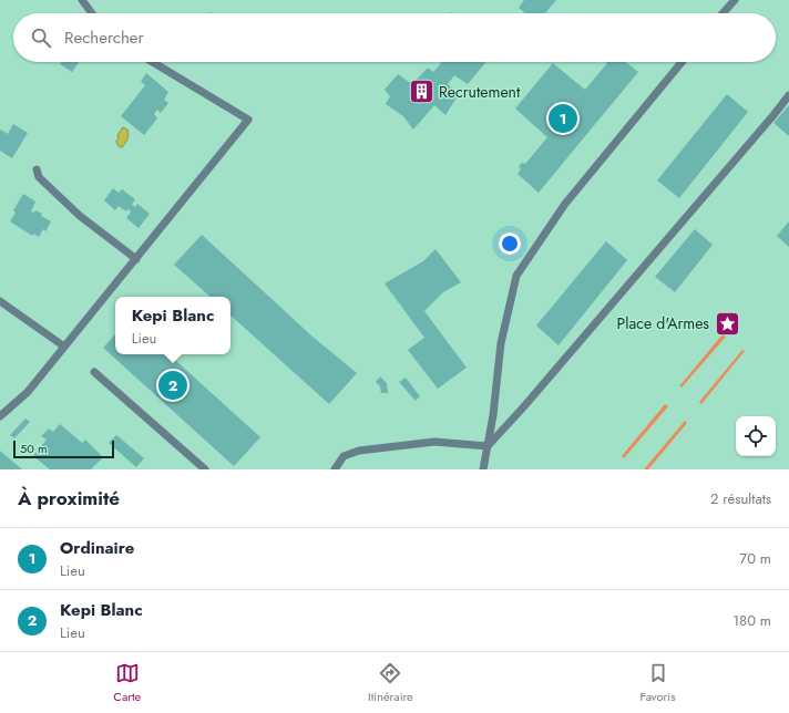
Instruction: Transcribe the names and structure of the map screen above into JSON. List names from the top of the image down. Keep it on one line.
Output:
{"places":{"building":["Recrutement"],"place":["Place d'Armes"]},"scale_bar":"50 m","page":{"search":"Rechercher","pins":["1","2"],"popup":["Kepi Blanc","Lieu"],"scale":"50 m","heading":["À proximité","2 résultats"],"list":[{"mark":"1","name":"Ordinaire","note":"Lieu","value":"70 m"},{"mark":"2","name":"Kepi Blanc","note":"Lieu","value":"180 m"}],"nav":["Carte","Itinéraire","Favoris"]}}
